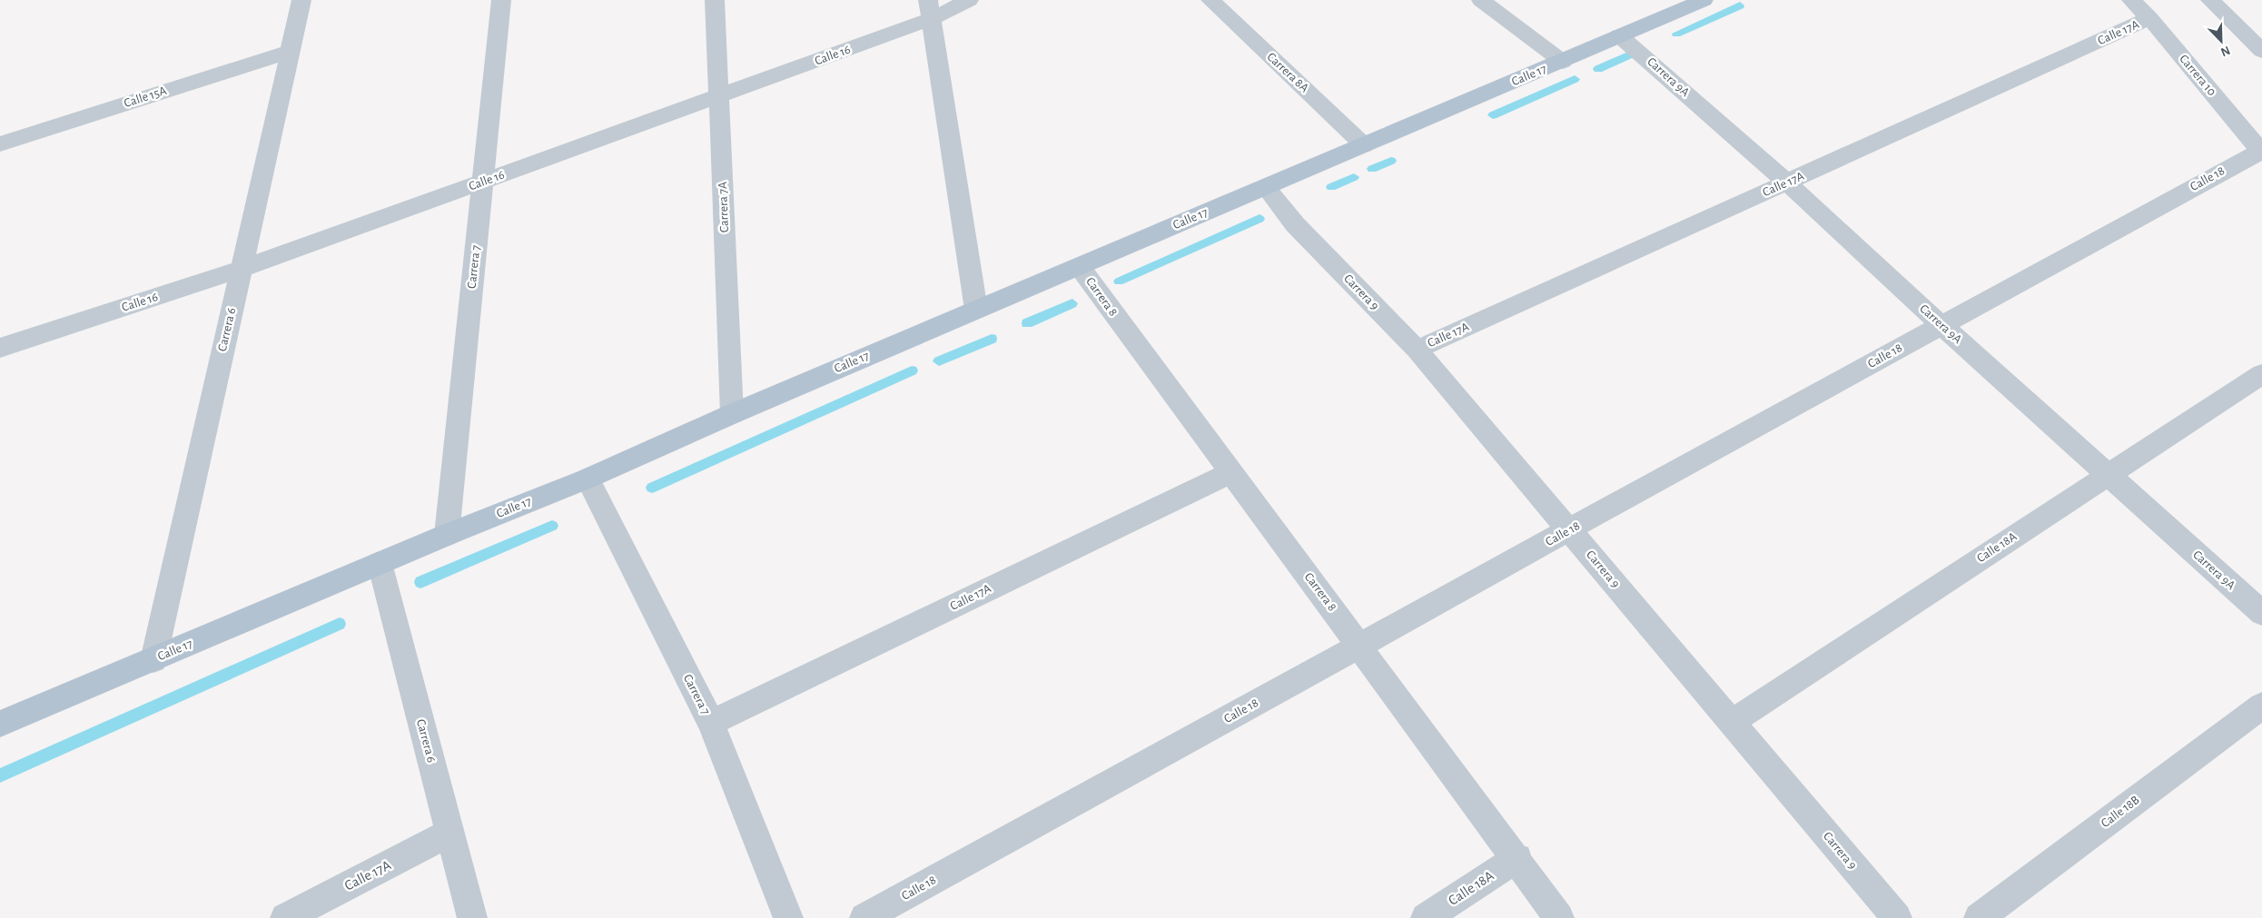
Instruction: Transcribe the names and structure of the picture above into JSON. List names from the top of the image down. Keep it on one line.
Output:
{"streets":{"main road":["Calle 17"],"street":["Calle 17A","Calle 16","Carrera 8A","Carrera 10","Carrera 9A","Calle 15A","Calle 18","Carrera 7A","Carrera 7","Carrera 9","Carrera 8","Carrera 6","Calle 18A","Calle 18B"]},"crossings":[["Calle 17A","Carrera 10"],["Calle 17A","Carrera 9A"],["Calle 17A","Carrera 7"],["Calle 17A","Carrera 9"],["Calle 17A","Carrera 8"],["Calle 17A","Carrera 6"],["Calle 16","Carrera 7A"],["Calle 16","Carrera 7"],["Calle 16","Carrera 6"],["Carrera 8A","Calle 17"],["Calle 17","Carrera 9A"],["Calle 17","Carrera 7A"],["Calle 17","Carrera 7"],["Calle 17","Carrera 9"],["Calle 17","Carrera 8"],["Calle 17","Carrera 6"],["Carrera 10","Calle 18"],["Carrera 9A","Calle 18"],["Carrera 9A","Calle 18A"],["Calle 15A","Carrera 6"],["Calle 18","Carrera 9"],["Calle 18","Carrera 8"],["Carrera 9","Calle 18A"],["Carrera 8","Calle 18A"]],"north":"bottom right"}
